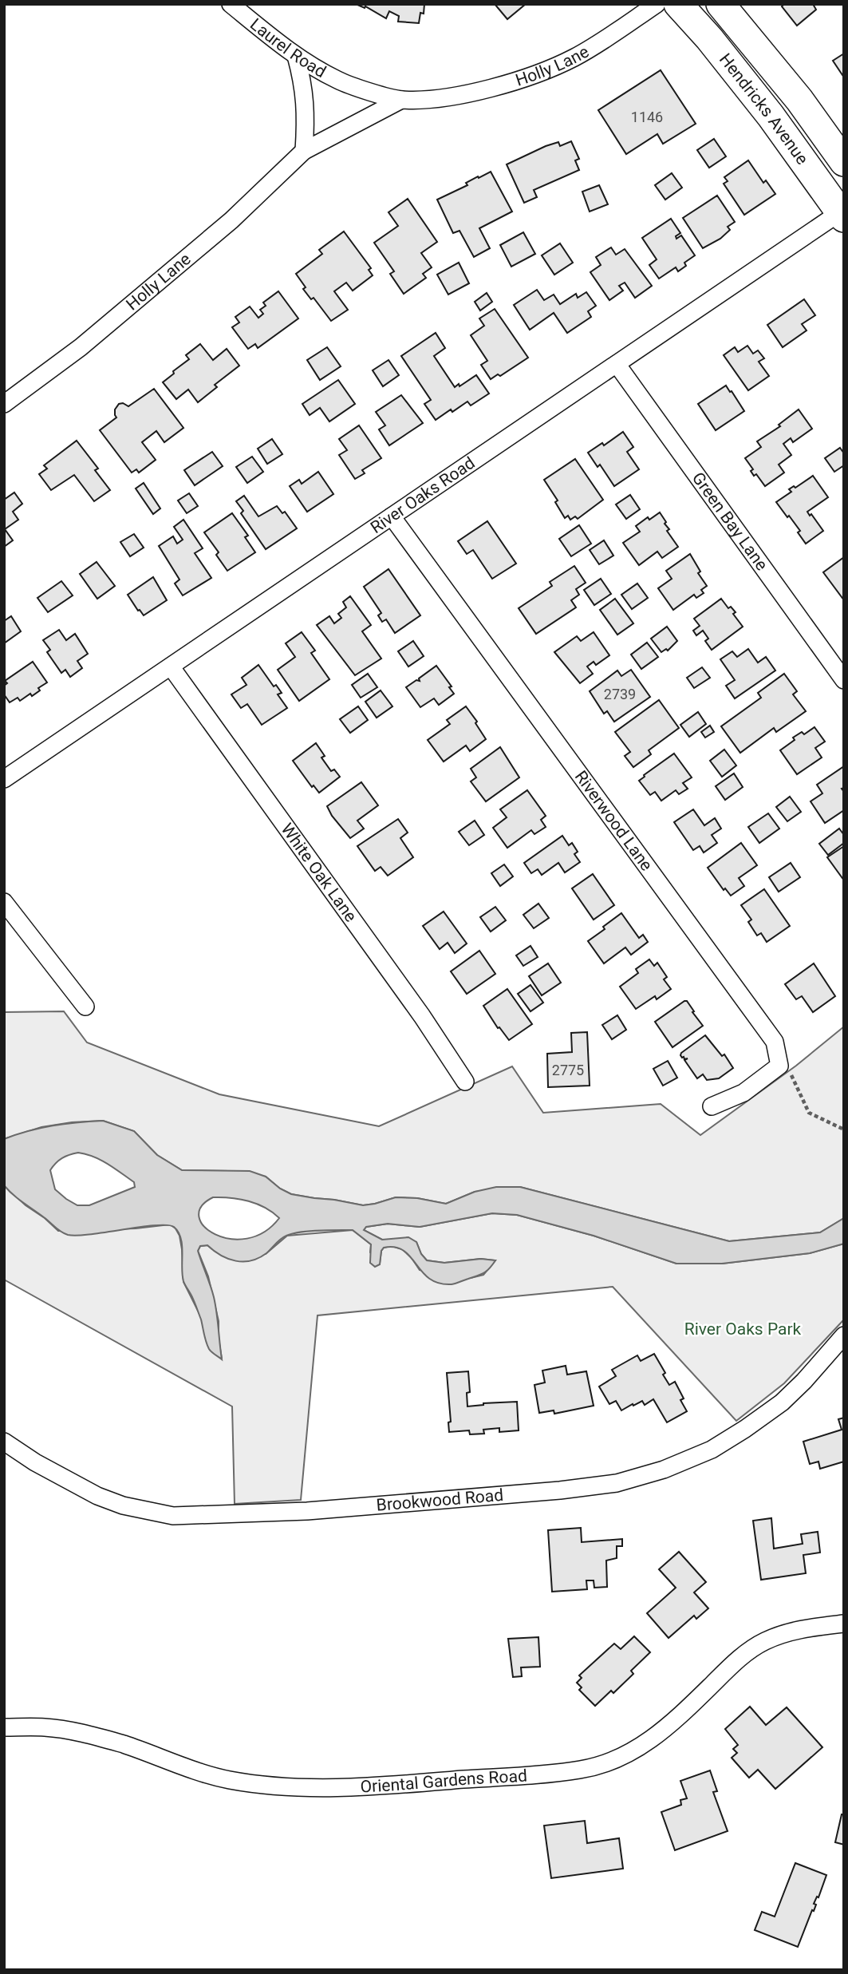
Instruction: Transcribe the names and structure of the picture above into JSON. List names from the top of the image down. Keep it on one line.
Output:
{"streets":{"main road":["Hendricks Avenue"],"street":["Laurel Road","Holly Lane","River Oaks Road","Green Bay Lane","Riverwood Lane","White Oak Lane","Brookwood Road","Oriental Gardens Road"]},"crossings":[["Laurel Road","Holly Lane"],["Hendricks Avenue","River Oaks Road"],["River Oaks Road","Green Bay Lane"],["River Oaks Road","Riverwood Lane"],["River Oaks Road","White Oak Lane"]],"parks":["River Oaks Park"],"house_numbers":["1146","2739","2775"]}
